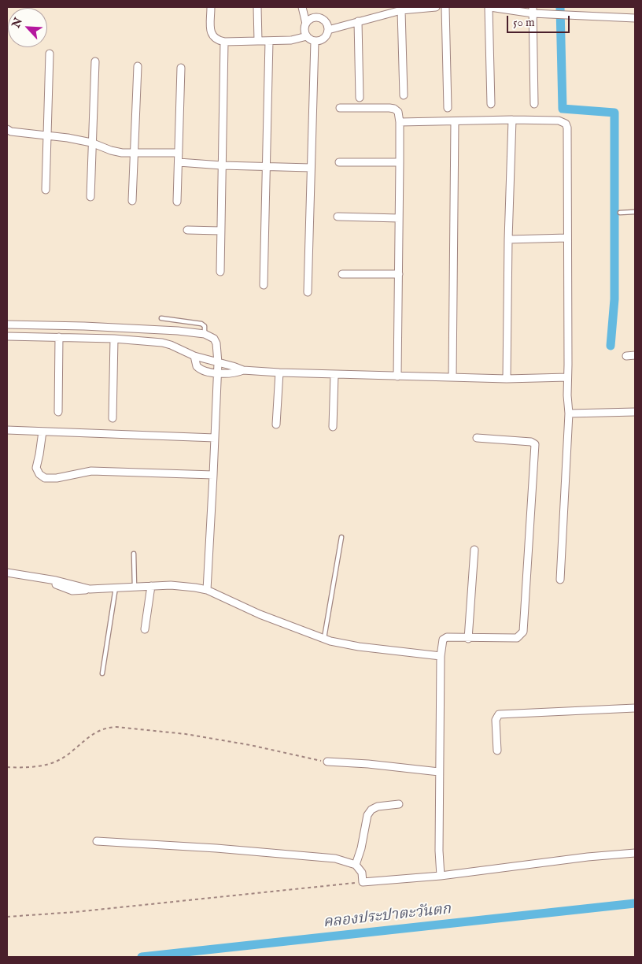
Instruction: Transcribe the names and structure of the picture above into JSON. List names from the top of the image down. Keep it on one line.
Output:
{"water":["คลองประปาตะวันตก"],"scale_bar":"50 m","north":"top left"}
